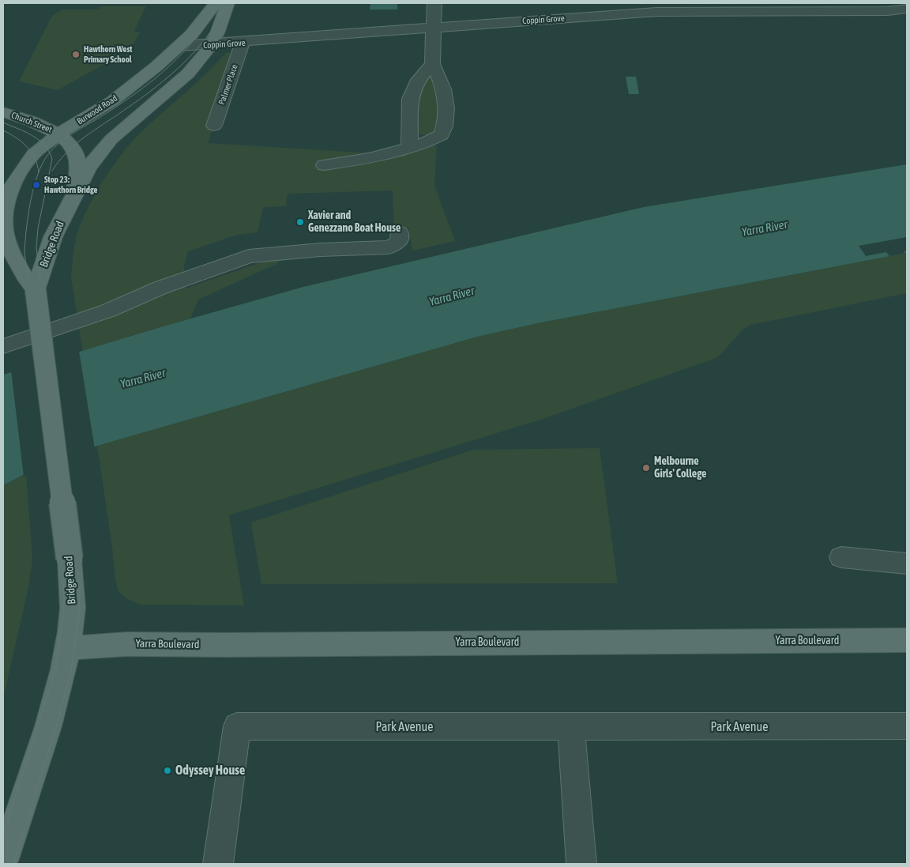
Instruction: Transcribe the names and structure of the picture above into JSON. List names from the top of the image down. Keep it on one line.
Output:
{"streets":{"main road":["Burwood Road","Church Street","Bridge Road","Yarra Boulevard"],"street":["Coppin Grove","Palmer Place","Park Avenue"]},"crossings":[["Coppin Grove","Palmer Place"],["Coppin Grove","Burwood Road"],["Burwood Road","Church Street"],["Church Street","Bridge Road"],["Bridge Road","Yarra Boulevard"]],"water":["Yarra River"],"places":["Hawthorn West Primary School","Stop 23: Hawthorn Bridge","Xavier and Genezzano Boat House","Melbourne Girls' College","Odyssey House"]}
